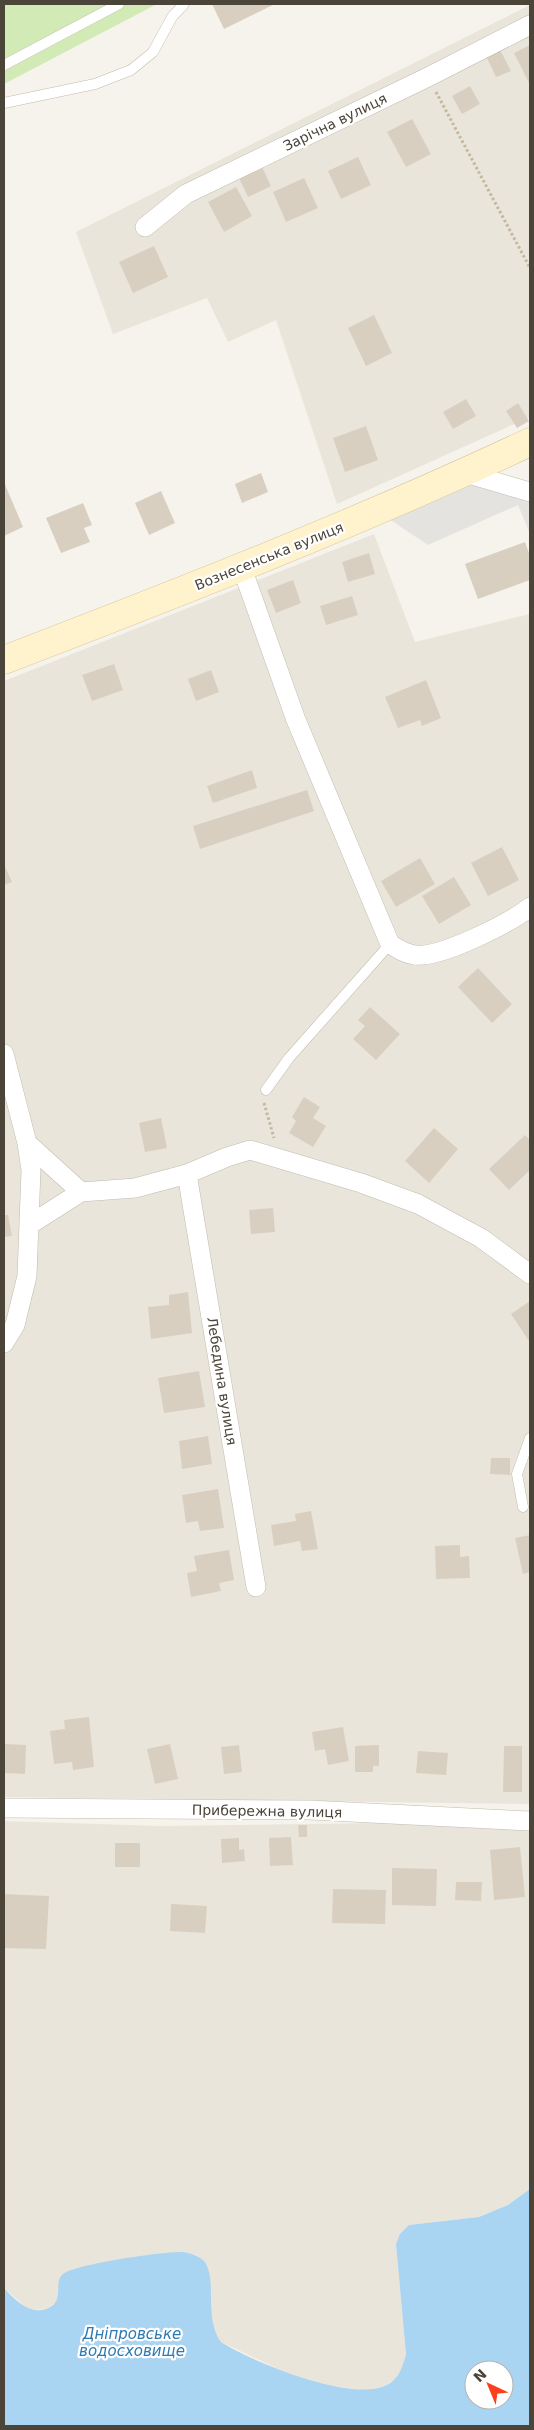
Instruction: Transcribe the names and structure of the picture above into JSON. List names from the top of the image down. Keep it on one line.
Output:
{"streets":{"main road":["Вознесенська вулиця"],"street":["Зарічна вулиця","Лебедина вулиця","Прибережна вулиця"]},"water":["Дніпровське водосховище"],"north":"top left"}
